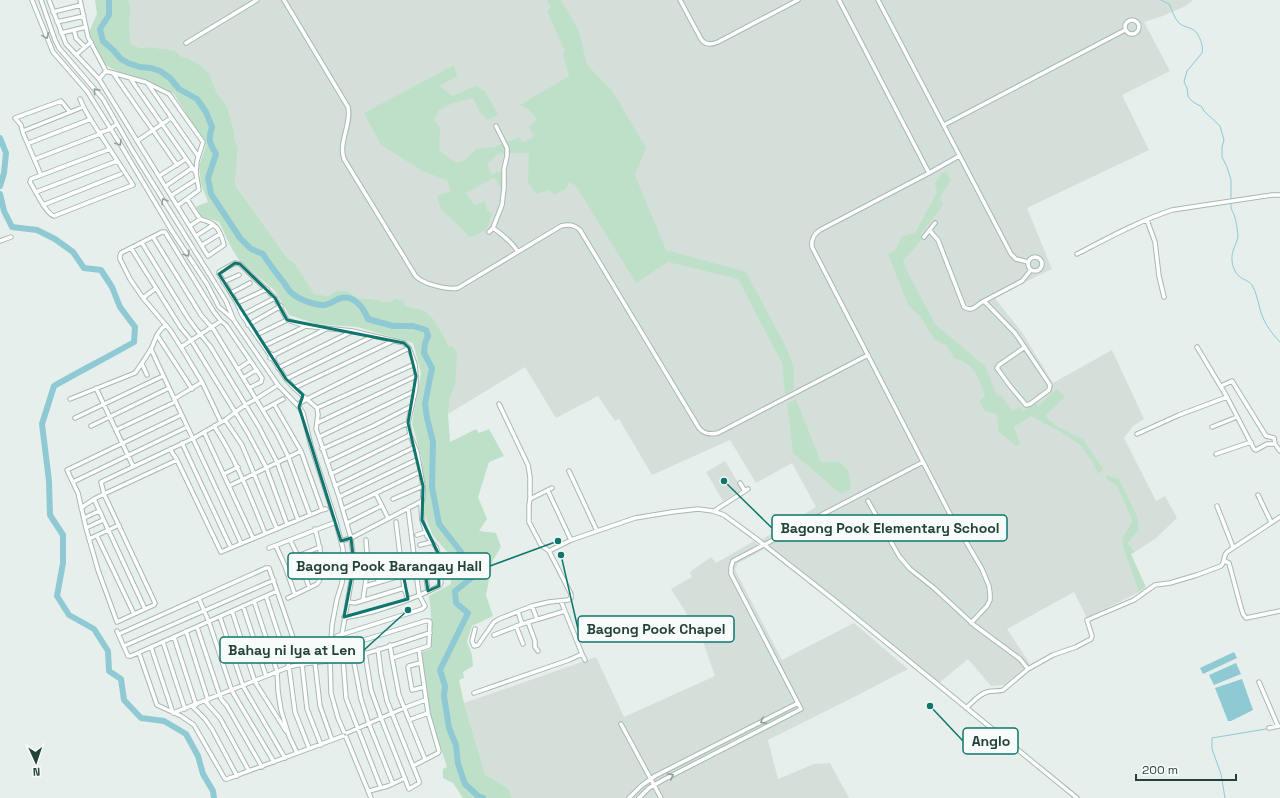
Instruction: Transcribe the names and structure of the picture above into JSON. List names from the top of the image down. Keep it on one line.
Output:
{"places":["Bagong Pook Elementary School","Bagong Pook Barangay Hall","Bagong Pook Chapel","Bahay ni Iya at Len","Anglo"],"scale_bar":"200 m","north":"bottom"}
